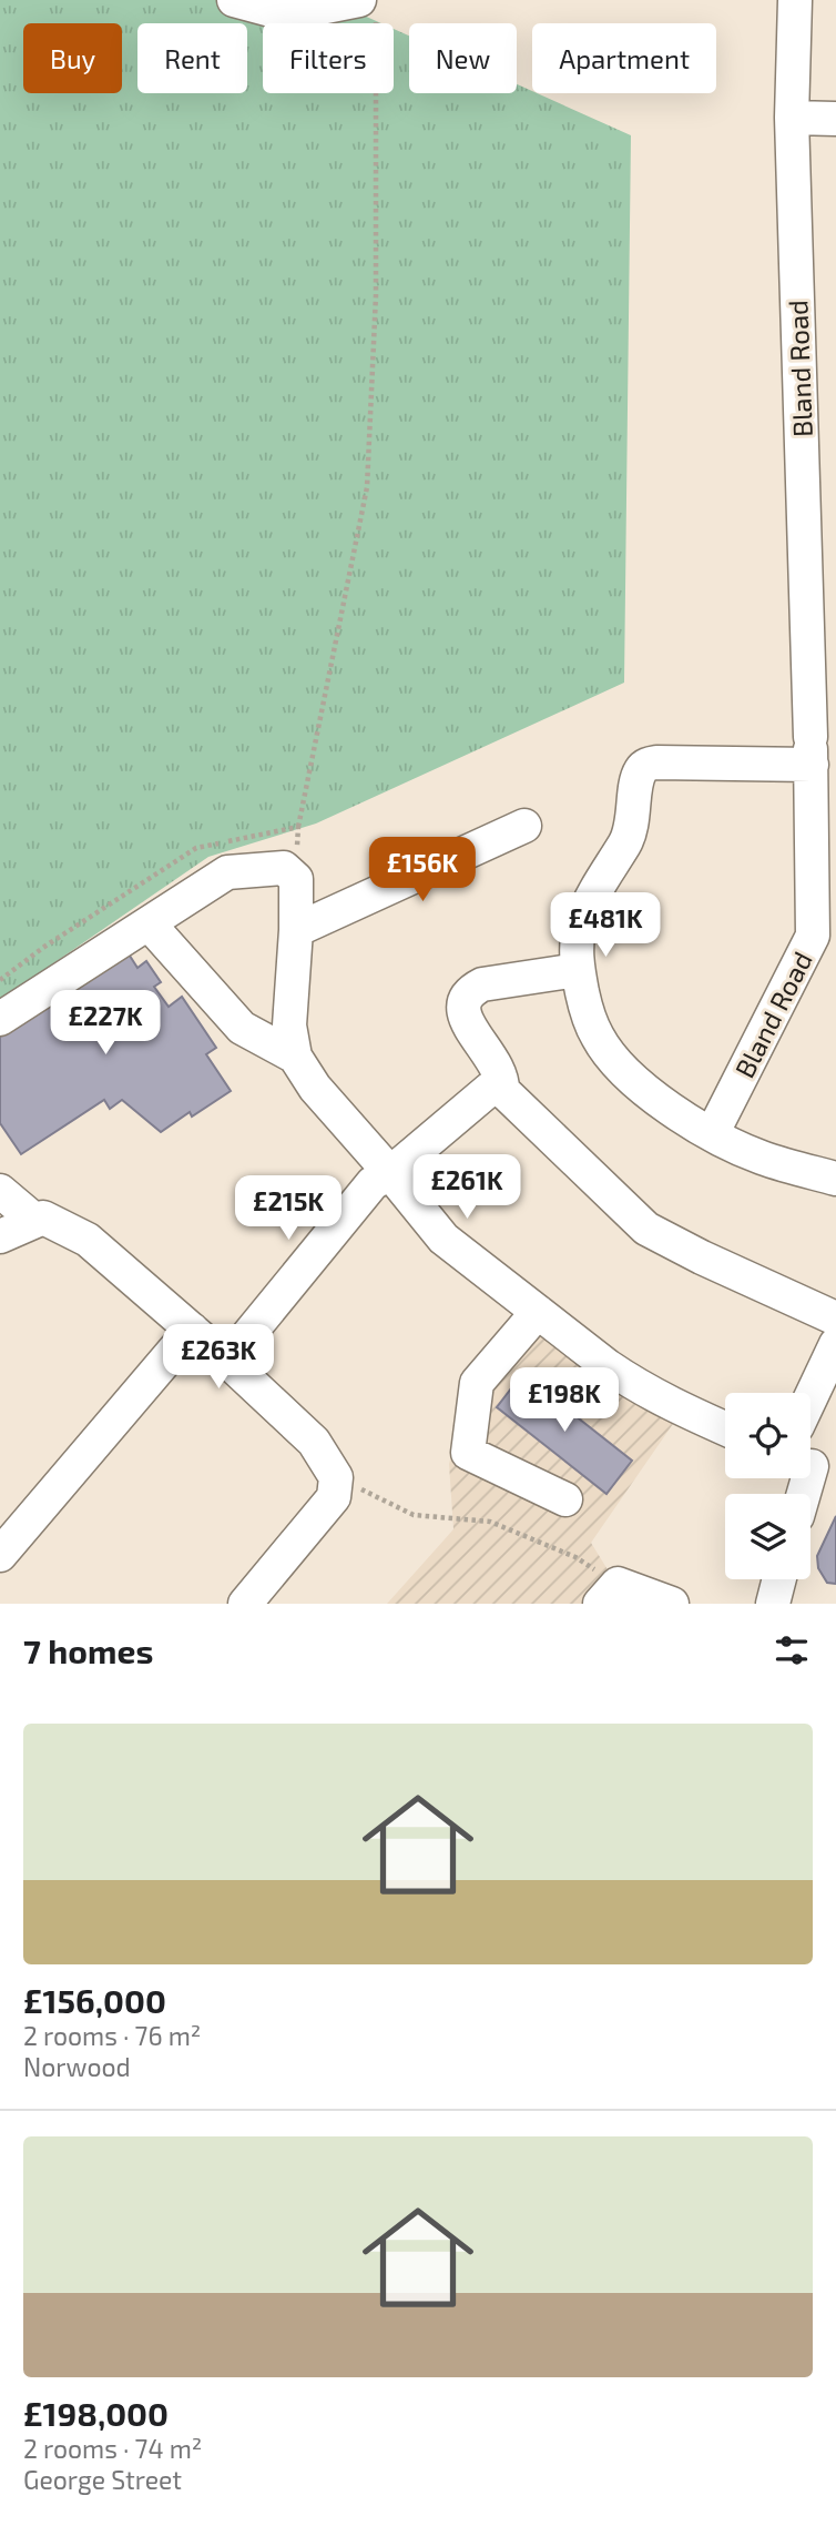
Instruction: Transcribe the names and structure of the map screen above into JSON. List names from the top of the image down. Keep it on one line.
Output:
{"streets":{"street":["Bland Road"]},"page":{"chip":["Buy","Rent","Filters","New","Apartment"],"price":["£156K","£481K","£227K","£261K","£215K","£263K","£198K"],"heading":"7 homes","list":[{"name":"£156,000","note":"2 rooms · 76 m² · Norwood"},{"name":"£198,000","note":"2 rooms · 74 m² · George Street"}]}}
